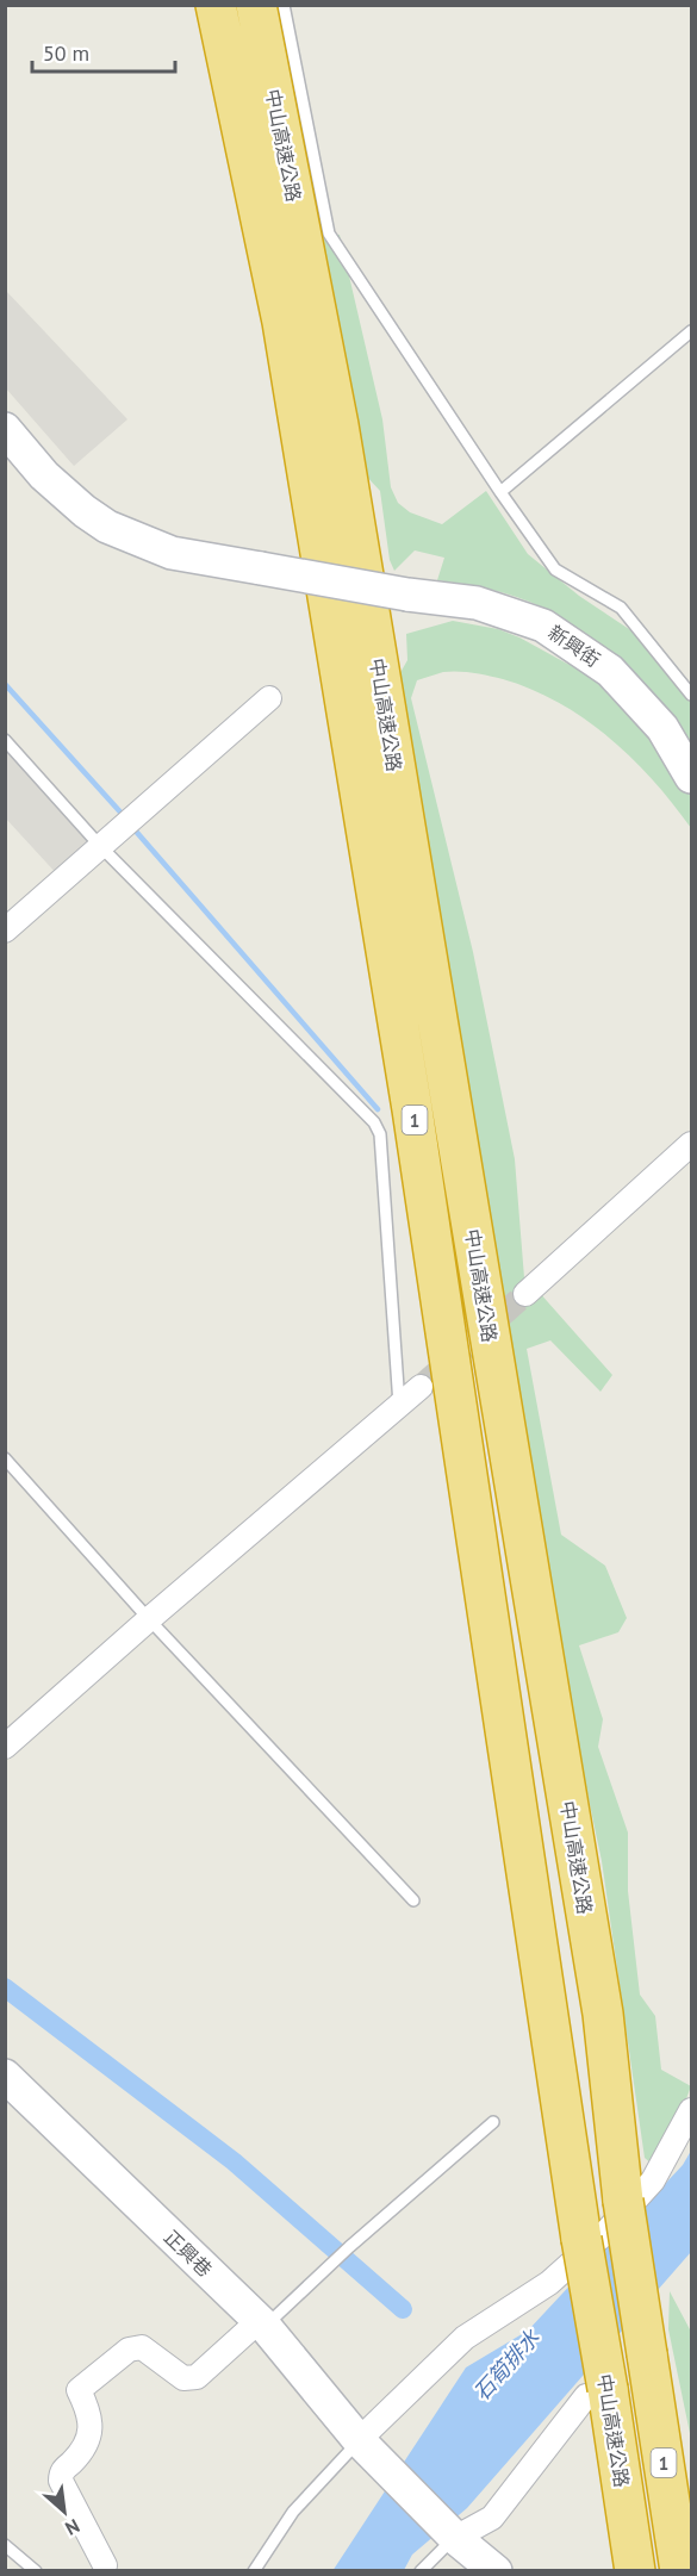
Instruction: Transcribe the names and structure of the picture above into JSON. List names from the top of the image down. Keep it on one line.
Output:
{"streets":{"highway":["中山高速公路","1"],"street":["新興街","正興巷"]},"water":["石筍排水"],"scale_bar":"50 m","north":"bottom right"}
